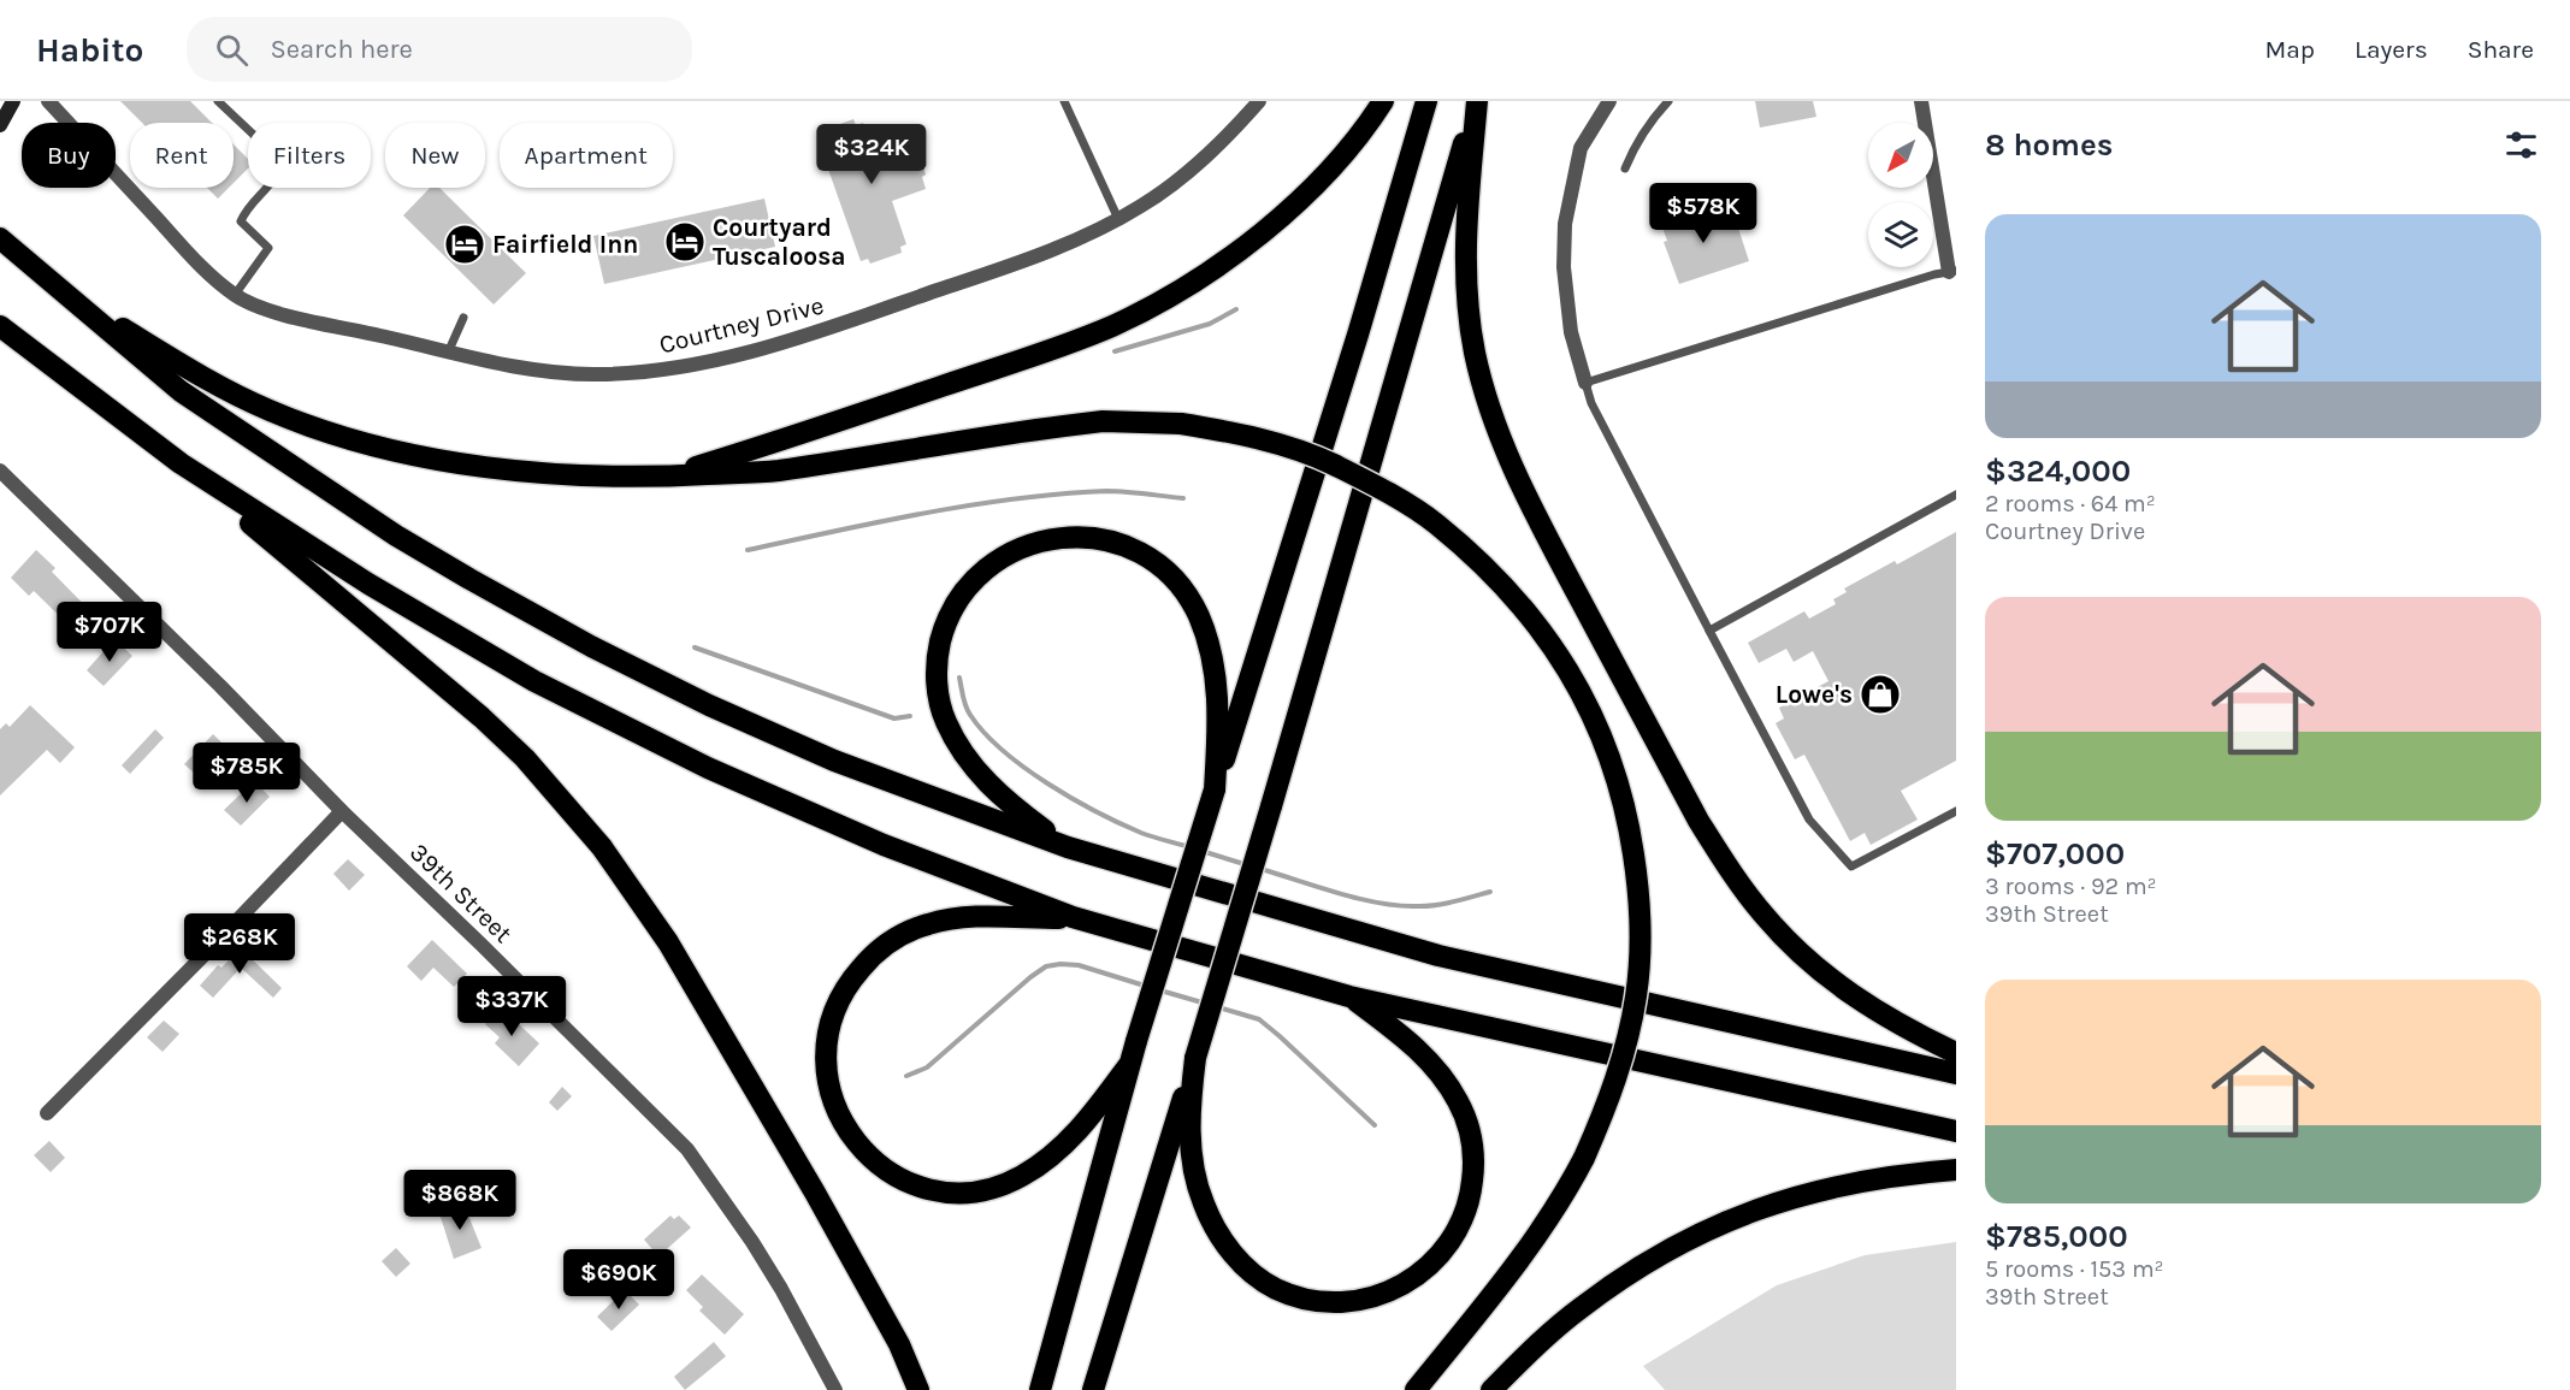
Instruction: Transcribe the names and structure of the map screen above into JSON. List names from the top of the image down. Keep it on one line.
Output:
{"streets":{"street":["Courtney Drive","39th Street"]},"places":{"hotel":["Courtyard Tuscaloosa","Fairfield Inn"],"shop":["Lowe's"]},"north":"bottom left","page":{"header":"Habito","search":"Search here","nav":["Map","Layers","Share"],"heading":"8 homes","chip":["Buy","Rent","Filters","New","Apartment"],"price":["$324K","$578K","$707K","$785K","$268K","$337K","$868K","$690K"],"list":[{"name":"$324,000","note":"2 rooms · 64 m² · Courtney Drive"},{"name":"$707,000","note":"3 rooms · 92 m² · 39th Street"},{"name":"$785,000","note":"5 rooms · 153 m² · 39th Street"}]}}
